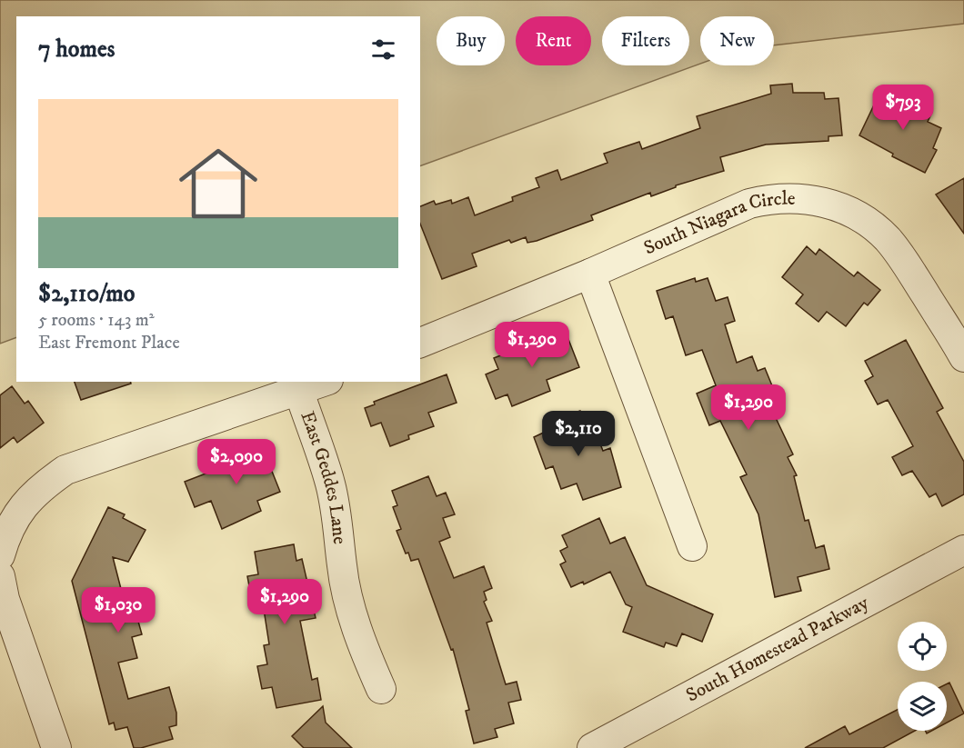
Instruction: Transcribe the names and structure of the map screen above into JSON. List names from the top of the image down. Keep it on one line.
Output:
{"streets":{"street":["South Niagara Circle","East Geddes Lane","South Homestead Parkway"]},"page":{"chip":["Buy","Rent","Filters","New"],"heading":"7 homes","list":[{"name":"$2,110/mo","note":"5 rooms · 143 m² · East Fremont Place"}],"price":["$793","$1,290","$1,290","$2,110","$2,090","$1,290","$1,030"]}}
